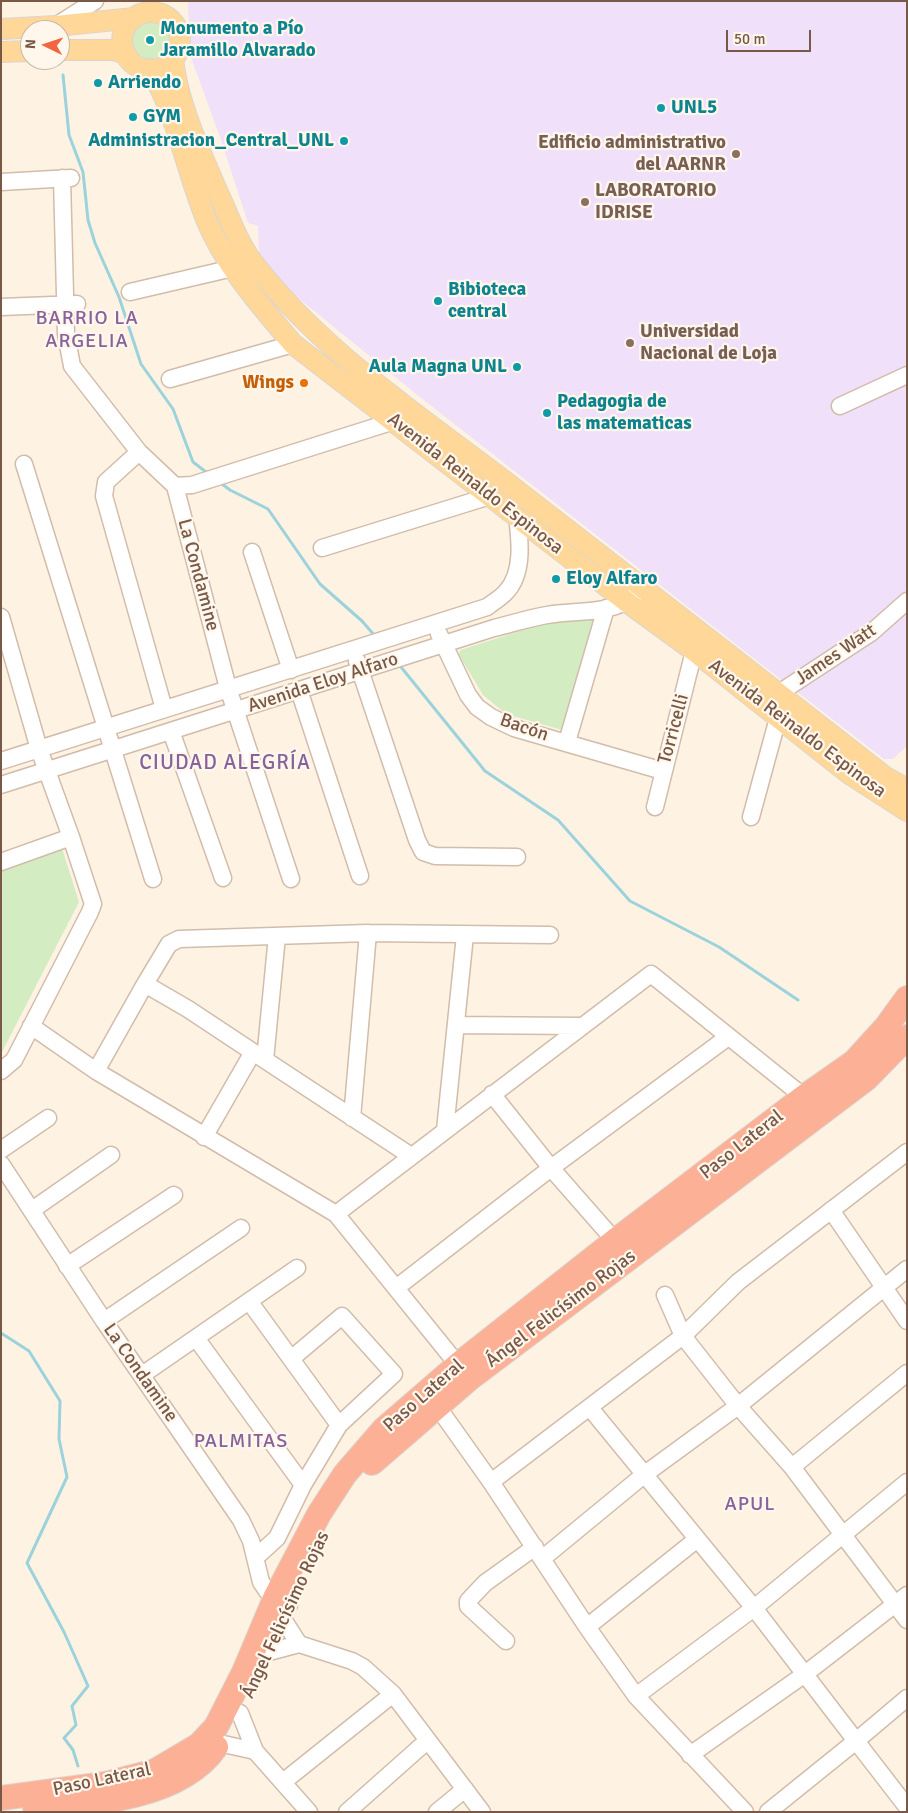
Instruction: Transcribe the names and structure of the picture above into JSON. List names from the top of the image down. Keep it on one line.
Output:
{"streets":{"highway":["Paso Lateral","Ángel Felicísimo Rojas"],"main road":["Avenida Reinaldo Espinosa"],"street":["La Condamine","James Watt","Avenida Eloy Alfaro","Bacón","Torricelli"]},"crossings":[["Avenida Reinaldo Espinosa","James Watt"],["Avenida Reinaldo Espinosa","Avenida Eloy Alfaro"],["Avenida Reinaldo Espinosa","Torricelli"],["La Condamine","Avenida Eloy Alfaro"],["La Condamine","Paso Lateral"],["La Condamine","Ángel Felicísimo Rojas"],["Avenida Eloy Alfaro","Bacón"],["Bacón","Torricelli"],["Paso Lateral","Ángel Felicísimo Rojas"]],"districts":["BARRIO LA ARGELIA","CIUDAD ALEGRÍA","PALMITAS","APUL"],"places":["Monumento a Pío Jaramillo Alvarado","Arriendo","UNL5","GYM","Administracion_Central_UNL","Edificio administrativo del AARNR","LABORATORIO IDRISE","Bibioteca central","Universidad Nacional de Loja","Aula Magna UNL","Wings","Pedagogia de las matematicas","Eloy Alfaro"],"scale_bar":"50 m","north":"left"}
